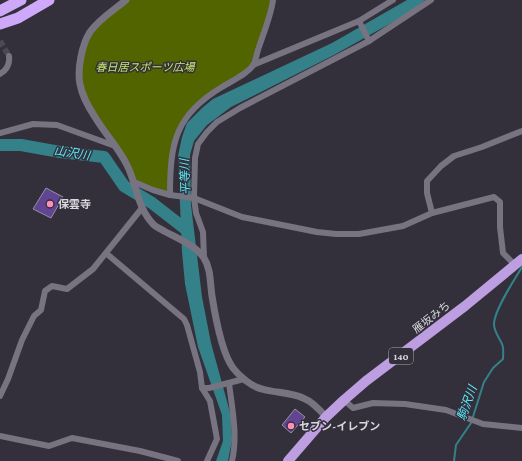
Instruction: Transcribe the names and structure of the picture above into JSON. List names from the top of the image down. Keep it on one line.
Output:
{"streets":{"highway":["雁坂みち","140"]},"water":["山沢川","平等川","駒沢川"],"parks":["春日居スポーツ広場"],"places":["保雲寺","セブン-イレブン"]}
